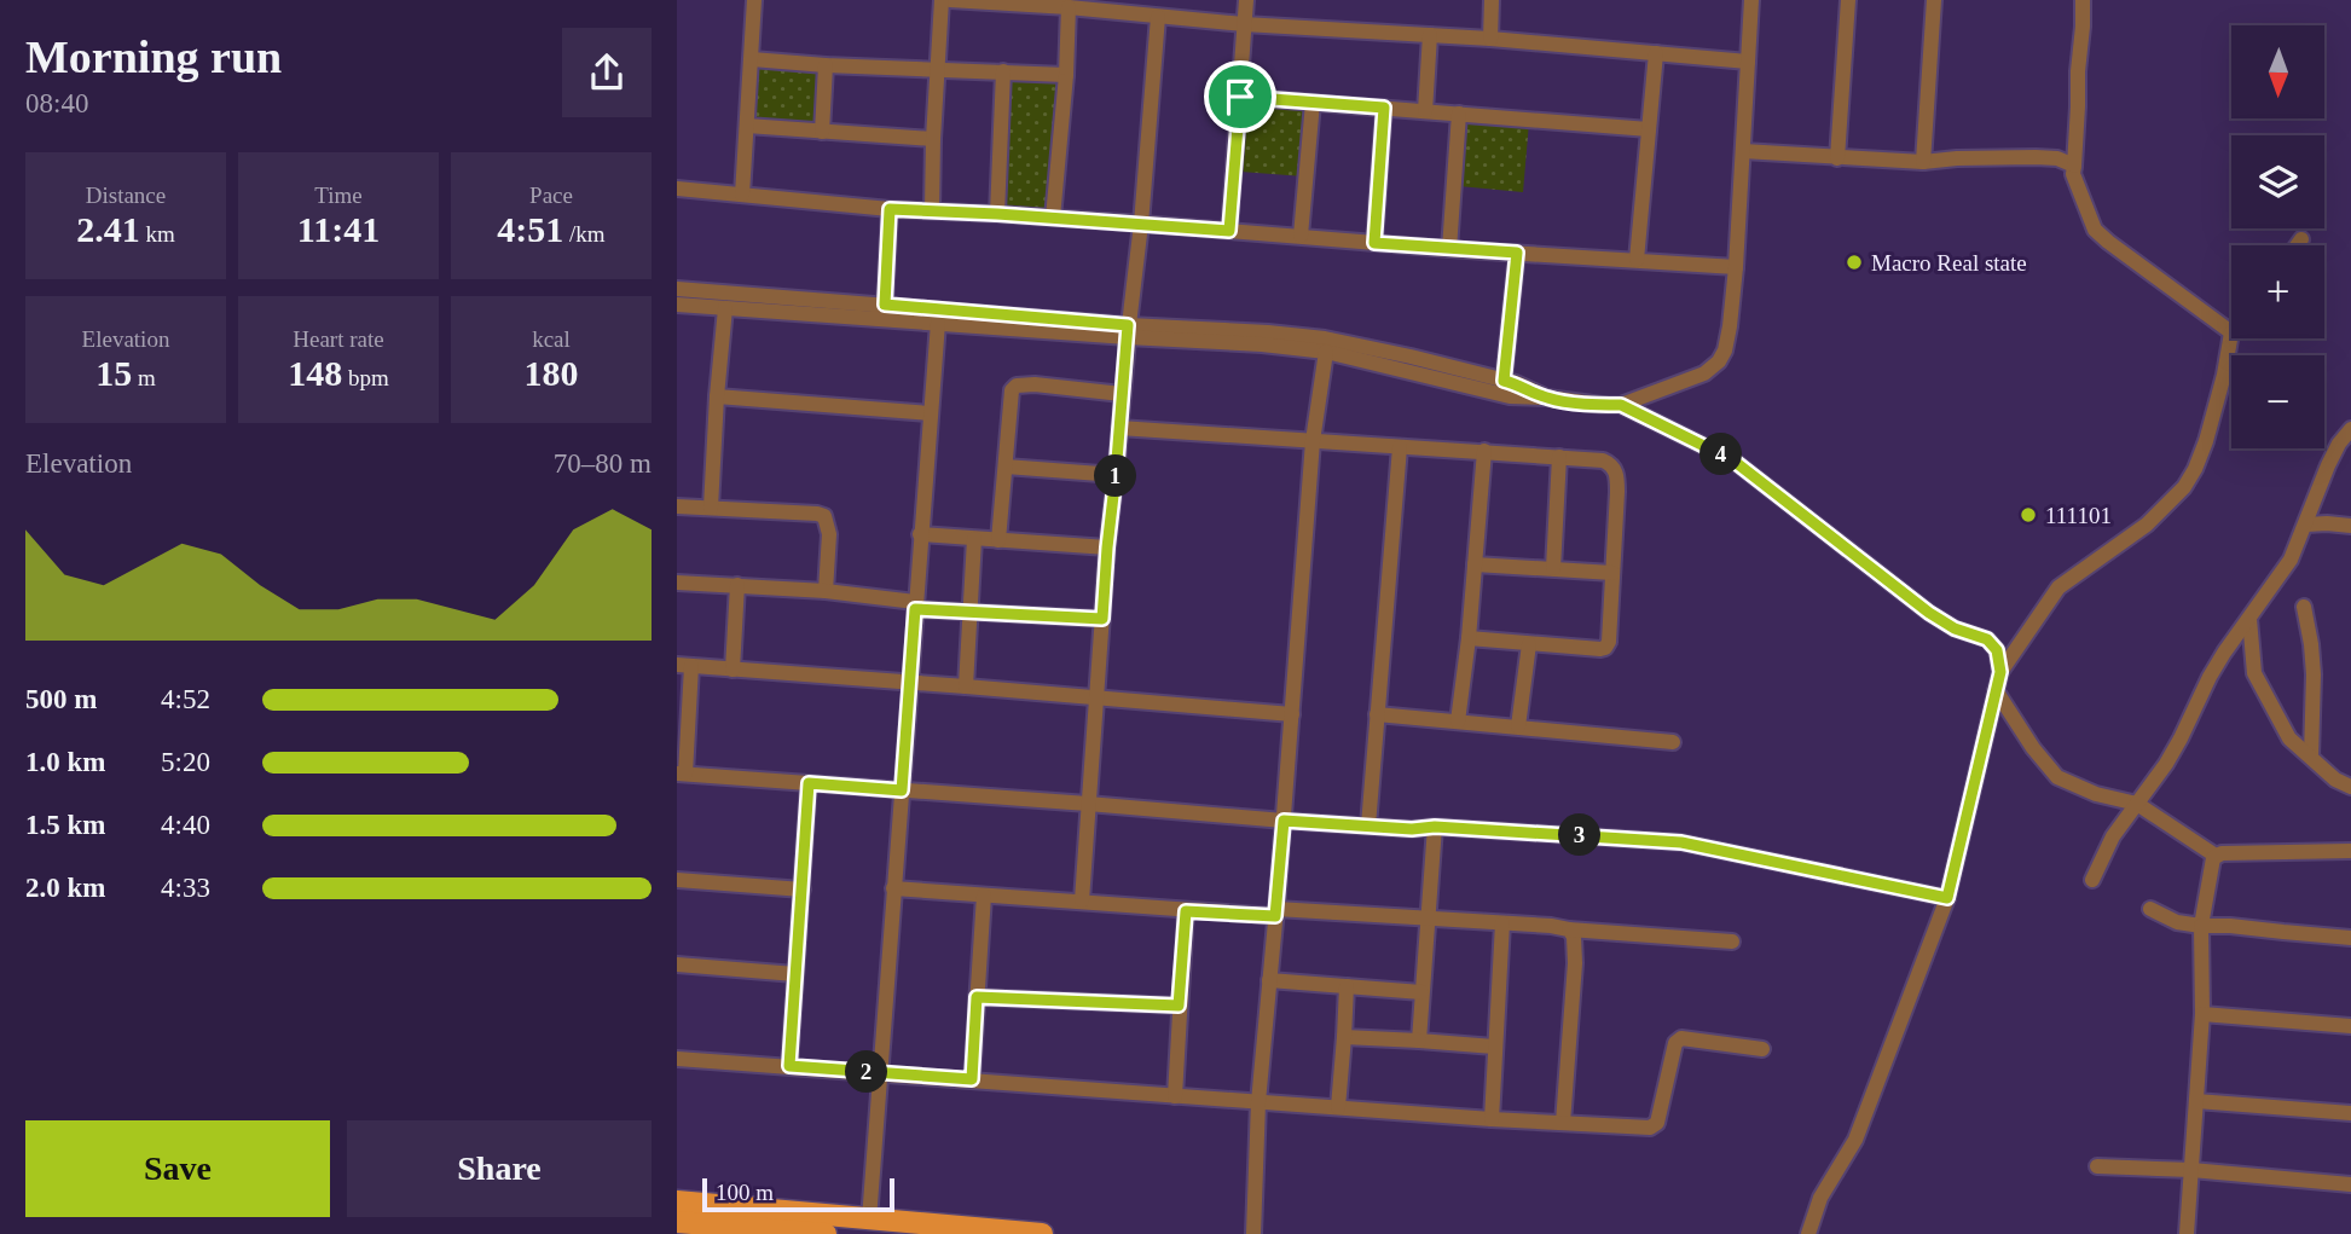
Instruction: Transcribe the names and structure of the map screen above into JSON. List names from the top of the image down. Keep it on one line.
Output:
{"places":["Macro Real state","111101"],"scale_bar":"100 m","north":"bottom","page":{"heading":["Morning run","08:40"],"map_buttons":["+","−"],"stats":[["Distance","2.41 km"],["Time","11:41"],["Pace","4:51 /km"],["Elevation","15 m"],["Heart rate","148 bpm"],["kcal","180"]],"chart":["Elevation","70–80 m"],"pins":["4","1","3","2"],"list":[{"name":"500 m","note":"4:52"},{"name":"1.0 km","note":"5:20"},{"name":"1.5 km","note":"4:40"},{"name":"2.0 km","note":"4:33"}],"buttons":["Save","Share"],"scale":"100 m"}}
